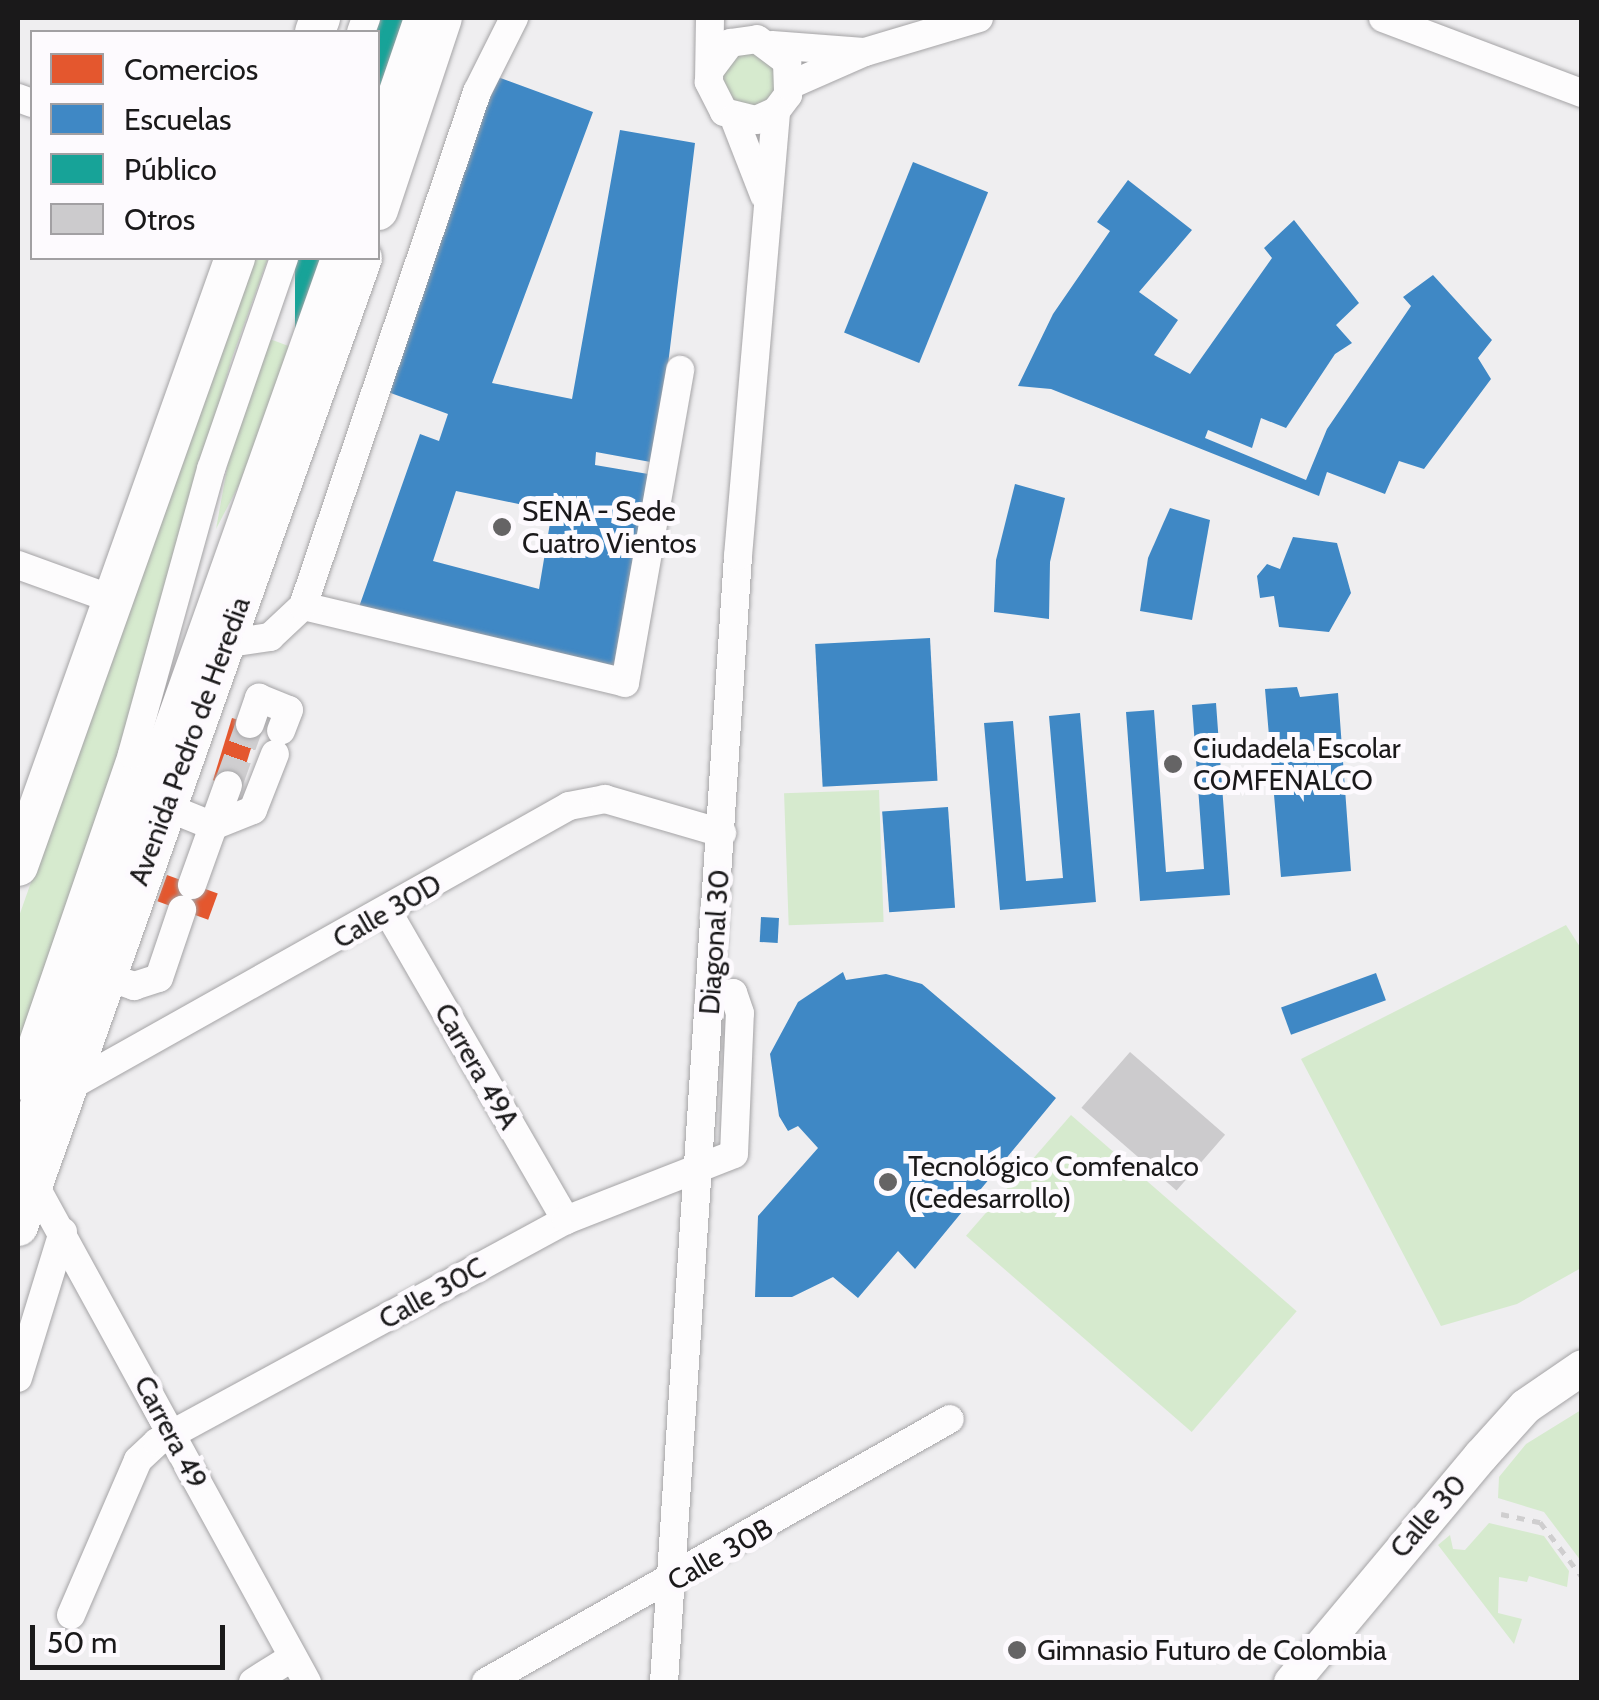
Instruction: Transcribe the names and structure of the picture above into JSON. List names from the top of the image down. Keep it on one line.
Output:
{"streets":{"highway":["Avenida Pedro de Heredia"],"main road":["Calle 30"],"street":["Calle 30D","Diagonal 30","Carrera 49A","Calle 30C","Carrera 49","Calle 30B"]},"crossings":[["Avenida Pedro de Heredia","Calle 30D"],["Avenida Pedro de Heredia","Carrera 49"],["Calle 30D","Diagonal 30"],["Calle 30D","Carrera 49A"],["Diagonal 30","Calle 30C"],["Diagonal 30","Calle 30B"],["Carrera 49A","Calle 30C"],["Calle 30C","Carrera 49"]],"places":["SENA - Sede Cuatro Vientos","Ciudadela Escolar COMFENALCO","Tecnológico Comfenalco (Cedesarrollo)","Gimnasio Futuro de Colombia"],"legend":["Comercios","Escuelas","Público","Otros"],"scale_bar":"50 m"}
